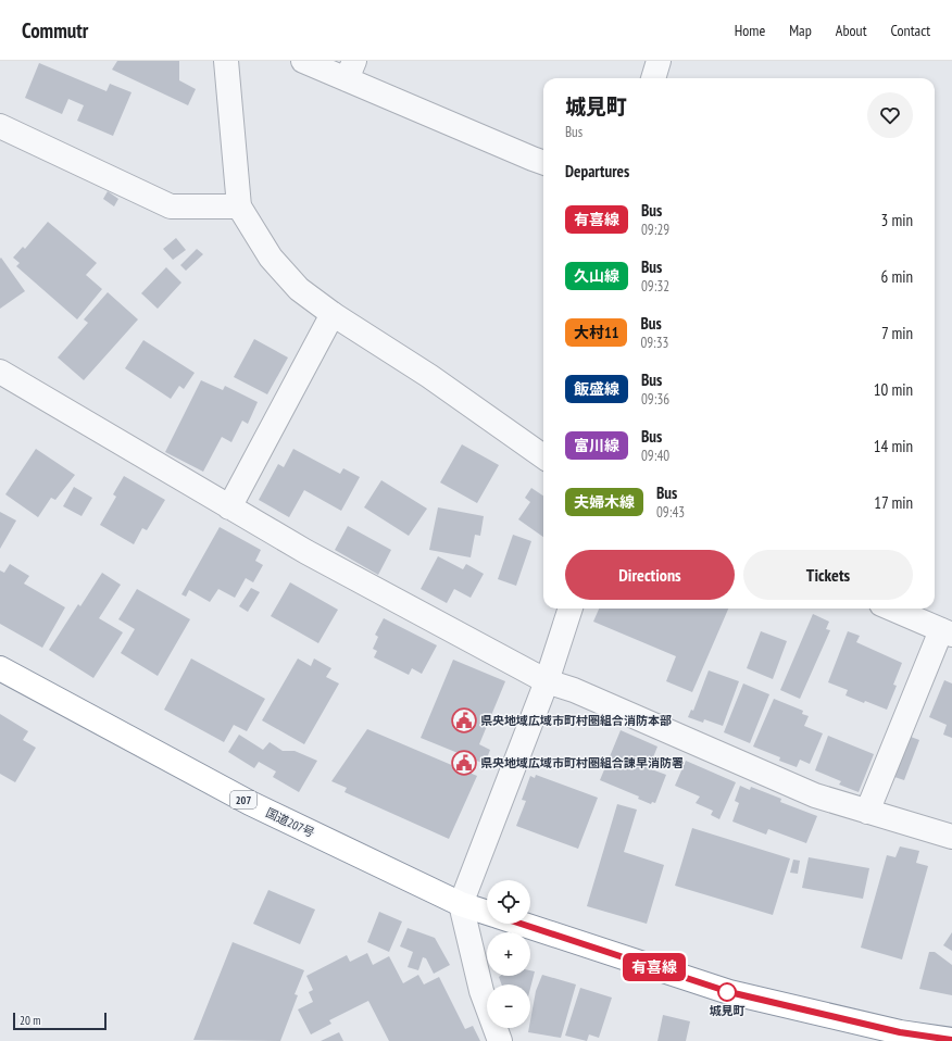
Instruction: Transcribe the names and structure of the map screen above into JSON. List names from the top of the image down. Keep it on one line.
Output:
{"streets":{"highway":["207","国道207号"]},"places":{"public building":["県央地域広域市町村圏組合消防本部","県央地域広域市町村圏組合諌早消防署"],"other":["城見町"]},"lines":["bus line 有喜線"],"scale_bar":"20 m","page":{"header":"Commutr","nav":["Home","Map","About","Contact"],"on_map":"有喜線","heading":[["城見町","Bus"],"Departures"],"list":[{"mark":"有喜線","name":"Bus","note":"09:29","value":"3 min"},{"mark":"久山線","name":"Bus","note":"09:32","value":"6 min"},{"mark":"大村11","name":"Bus","note":"09:33","value":"7 min"},{"mark":"飯盛線","name":"Bus","note":"09:36","value":"10 min"},{"mark":"富川線","name":"Bus","note":"09:40","value":"14 min"},{"mark":"夫婦木線","name":"Bus","note":"09:43","value":"17 min"}],"buttons":["Directions","Tickets"],"map_buttons":["+","−"],"scale":"20 m"}}
